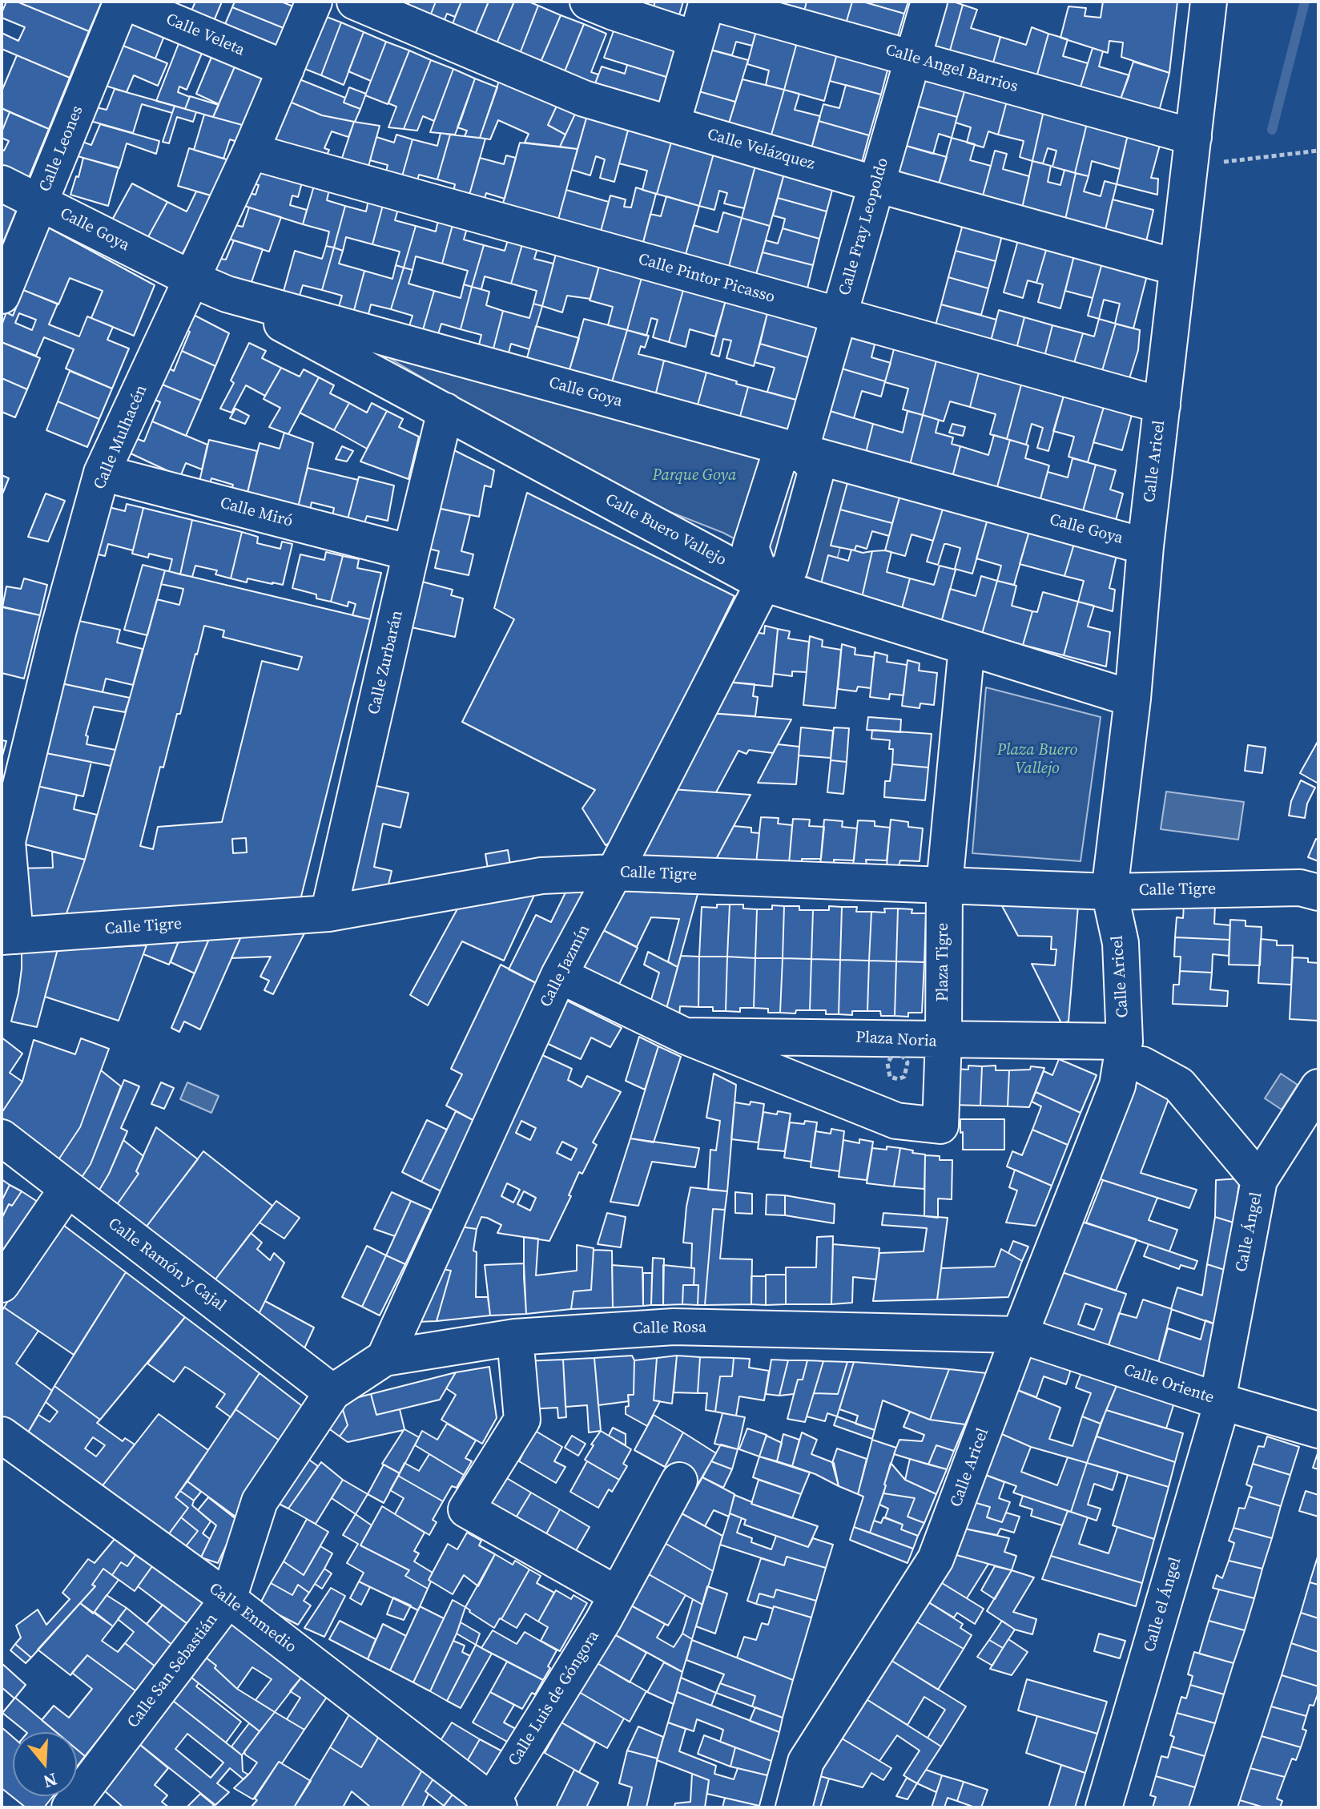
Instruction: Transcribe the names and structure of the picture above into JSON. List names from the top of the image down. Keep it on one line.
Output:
{"streets":{"street":["Calle Veleta","Calle Angel Barrios","Calle Leones","Calle Velázquez","Calle Fray Leopoldo","Calle Goya","Calle Pintor Picasso","Calle Mulhacén","Calle Aricel","Calle Miró","Calle Buero Vallejo","Calle Zurbarán","Calle Tigre","Plaza Tigre","Calle Jazmín","Plaza Noria","Calle Ángel","Calle Ramón y Cajal","Calle Rosa","Calle Oriente","Calle el Ángel","Calle Enmedio","Calle San Sebastián","Calle Luis de Góngora"]},"crossings":[["Calle Veleta","Calle Leones"],["Calle Veleta","Calle Mulhacén"],["Calle Angel Barrios","Calle Fray Leopoldo"],["Calle Angel Barrios","Calle Aricel"],["Calle Leones","Calle Goya"],["Calle Velázquez","Calle Fray Leopoldo"],["Calle Velázquez","Calle Aricel"],["Calle Fray Leopoldo","Calle Goya"],["Calle Fray Leopoldo","Calle Pintor Picasso"],["Calle Goya","Calle Mulhacén"],["Calle Goya","Calle Aricel"],["Calle Goya","Calle Buero Vallejo"],["Calle Pintor Picasso","Calle Mulhacén"],["Calle Pintor Picasso","Calle Aricel"],["Calle Mulhacén","Calle Miró"],["Calle Mulhacén","Calle Tigre"],["Calle Aricel","Calle Buero Vallejo"],["Calle Aricel","Calle Tigre"],["Calle Aricel","Calle Rosa"],["Calle Aricel","Calle Oriente"],["Calle Miró","Calle Zurbarán"],["Calle Buero Vallejo","Calle Zurbarán"],["Calle Buero Vallejo","Calle Jazmín"],["Calle Zurbarán","Calle Tigre"],["Calle Tigre","Plaza Tigre"],["Calle Tigre","Calle Jazmín"],["Plaza Tigre","Plaza Noria"],["Calle Jazmín","Plaza Noria"],["Calle Jazmín","Calle Rosa"],["Calle Ángel","Calle Oriente"],["Calle Ángel","Calle el Ángel"],["Calle Ramón y Cajal","Calle Rosa"],["Calle Ramón y Cajal","Calle San Sebastián"],["Calle Rosa","Calle Oriente"],["Calle Rosa","Calle San Sebastián"],["Calle Oriente","Calle el Ángel"],["Calle Enmedio","Calle San Sebastián"],["Calle Enmedio","Calle Luis de Góngora"]],"parks":["Parque Goya","Plaza Buero Vallejo"],"north":"bottom"}
